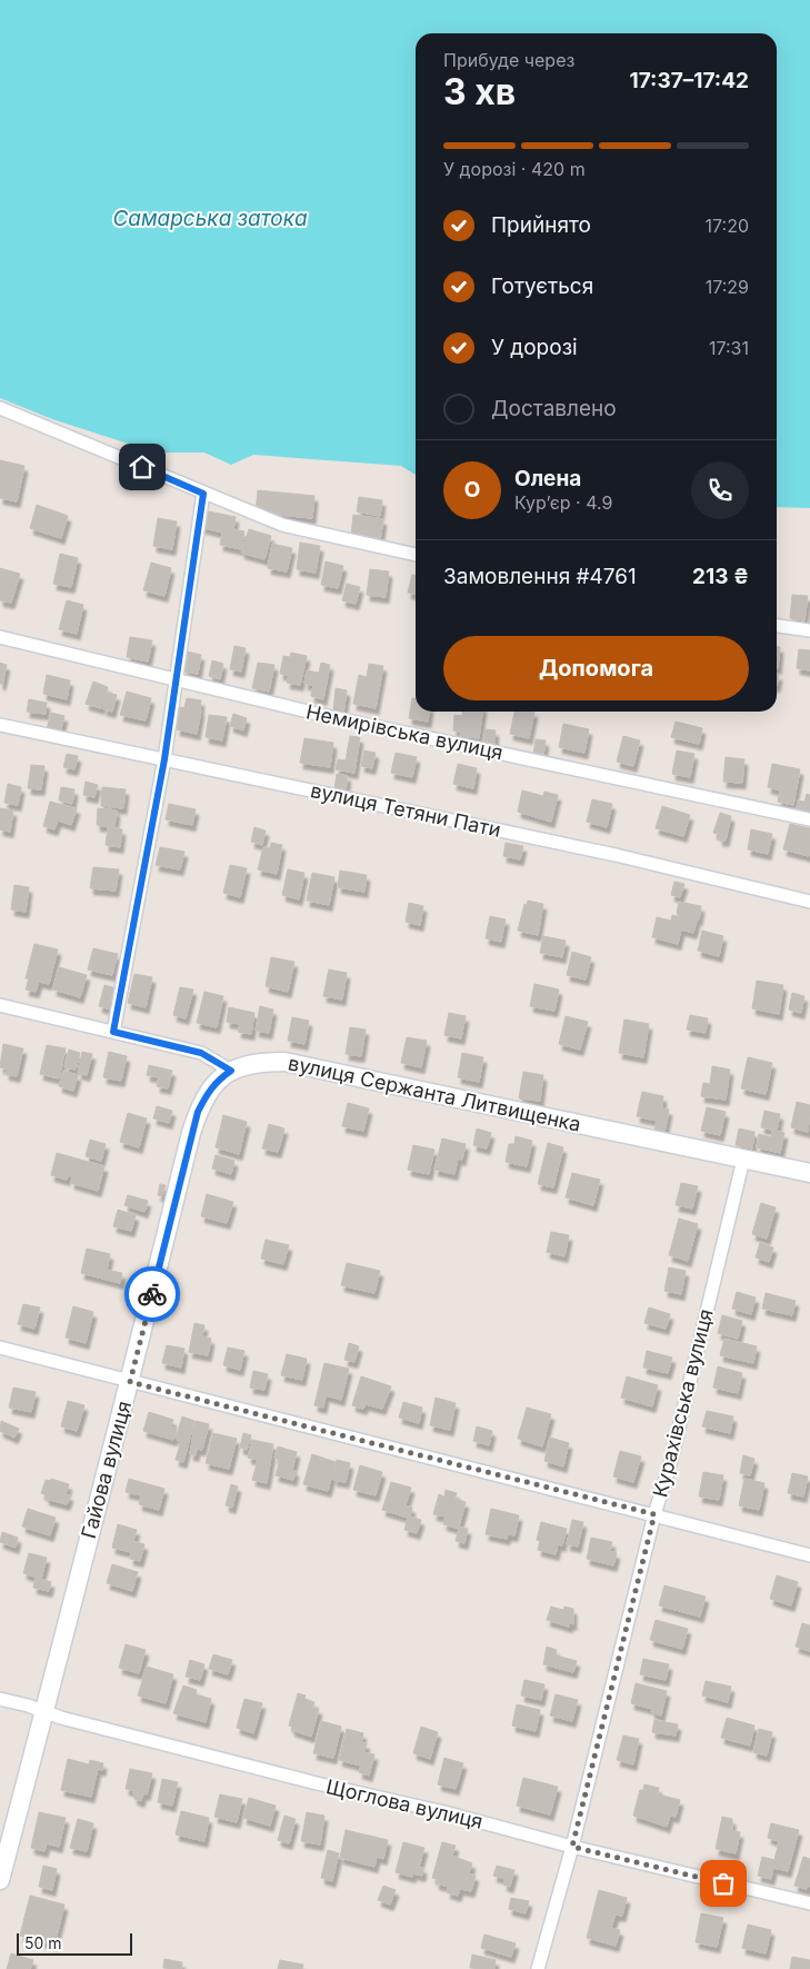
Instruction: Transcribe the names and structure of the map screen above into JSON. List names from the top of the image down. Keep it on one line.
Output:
{"streets":{"main road":["вулиця Сержанта Литвищенка","Гайова вулиця"],"street":["Немирівська вулиця","вулиця Тетяни Пати","Курахівська вулиця","Щоглова вулиця"]},"crossings":[["вулиця Сержанта Литвищенка","Курахівська вулиця"],["вулиця Сержанта Литвищенка","Гайова вулиця"],["Курахівська вулиця","Щоглова вулиця"],["Гайова вулиця","Щоглова вулиця"]],"water":["Самарська затока"],"scale_bar":"50 m","page":{"heading":["3 хв","Прибуде через","17:37–17:42"],"panel":["Олена","Кур’єр · 4.9","Замовлення #4761","213 ₴"],"bar":"У дорозі · 420 m","list":[["Прийнято","17:20"],["Готується","17:29"],["У дорозі","17:31"],"Доставлено"],"round":"О","buttons":"Допомога","scale":"50 m"}}
